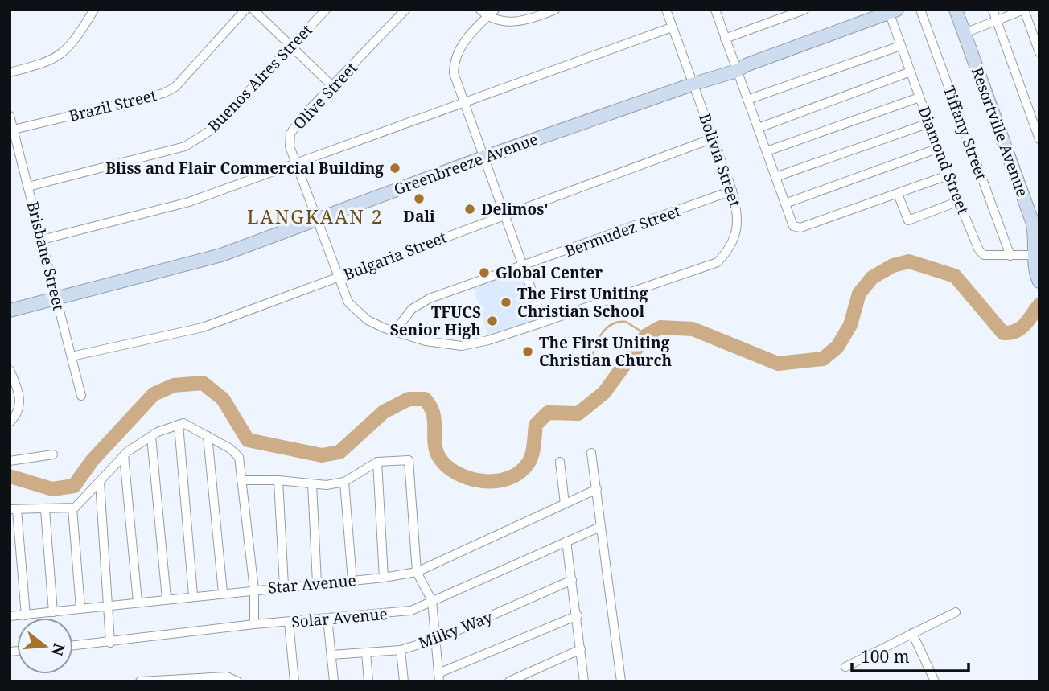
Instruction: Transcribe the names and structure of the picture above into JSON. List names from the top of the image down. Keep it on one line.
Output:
{"streets":{"street":["Buenos Aires Street","Olive Street","Brazil Street","Resortville Avenue","Tiffany Street","Bolivia Street","Diamond Street","Greenbreeze Avenue","Bermudez Street","Brisbane Street","Bulgaria Street","Star Avenue","Solar Avenue","Milky Way"]},"crossings":[["Buenos Aires Street","Brisbane Street"],["Olive Street","Bolivia Street"],["Olive Street","Greenbreeze Avenue"],["Olive Street","Bermudez Street"],["Olive Street","Bulgaria Street"],["Brazil Street","Brisbane Street"],["Resortville Avenue","Diamond Street"],["Tiffany Street","Diamond Street"],["Bolivia Street","Greenbreeze Avenue"],["Bolivia Street","Bermudez Street"],["Bolivia Street","Bulgaria Street"],["Diamond Street","Greenbreeze Avenue"],["Greenbreeze Avenue","Brisbane Street"],["Brisbane Street","Bulgaria Street"]],"districts":["LANGKAAN 2"],"places":["Bliss and Flair Commercial Building","Dali","Delimos'","Global Center","The First Uniting Christian School","TFUCS Senior High","The First Uniting Christian Church"],"scale_bar":"100 m","north":"right"}
